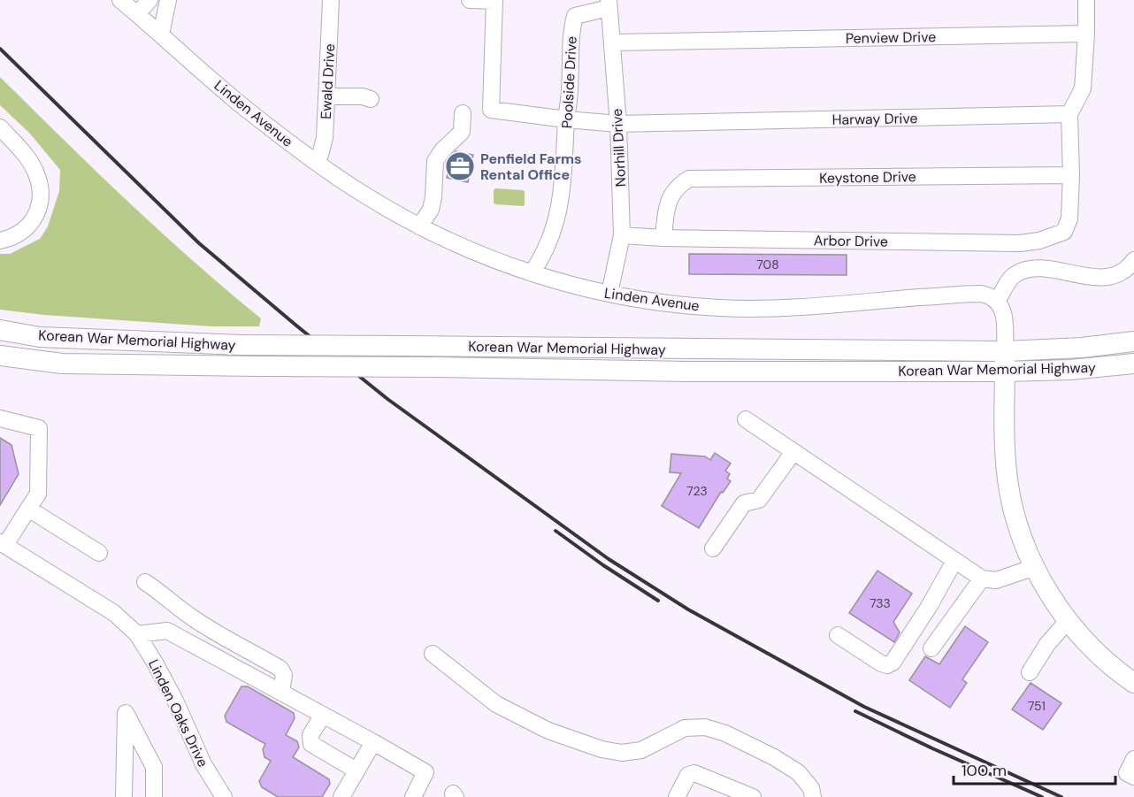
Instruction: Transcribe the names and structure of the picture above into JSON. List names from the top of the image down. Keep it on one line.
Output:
{"streets":{"main road":["Korean War Memorial Highway"],"street":["Penview Drive","Ewald Drive","Poolside Drive","Linden Avenue","Harway Drive","Norhill Drive","Keystone Drive","Arbor Drive","Linden Oaks Drive"]},"crossings":[["Penview Drive","Norhill Drive"],["Ewald Drive","Linden Avenue"],["Poolside Drive","Linden Avenue"],["Poolside Drive","Harway Drive"],["Poolside Drive","Norhill Drive"],["Linden Avenue","Norhill Drive"],["Harway Drive","Norhill Drive"],["Norhill Drive","Arbor Drive"],["Keystone Drive","Arbor Drive"]],"places":{"office":["Penfield Farms Rental Office"]},"house_numbers":["708","723","733","751"],"scale_bar":"100 m"}
